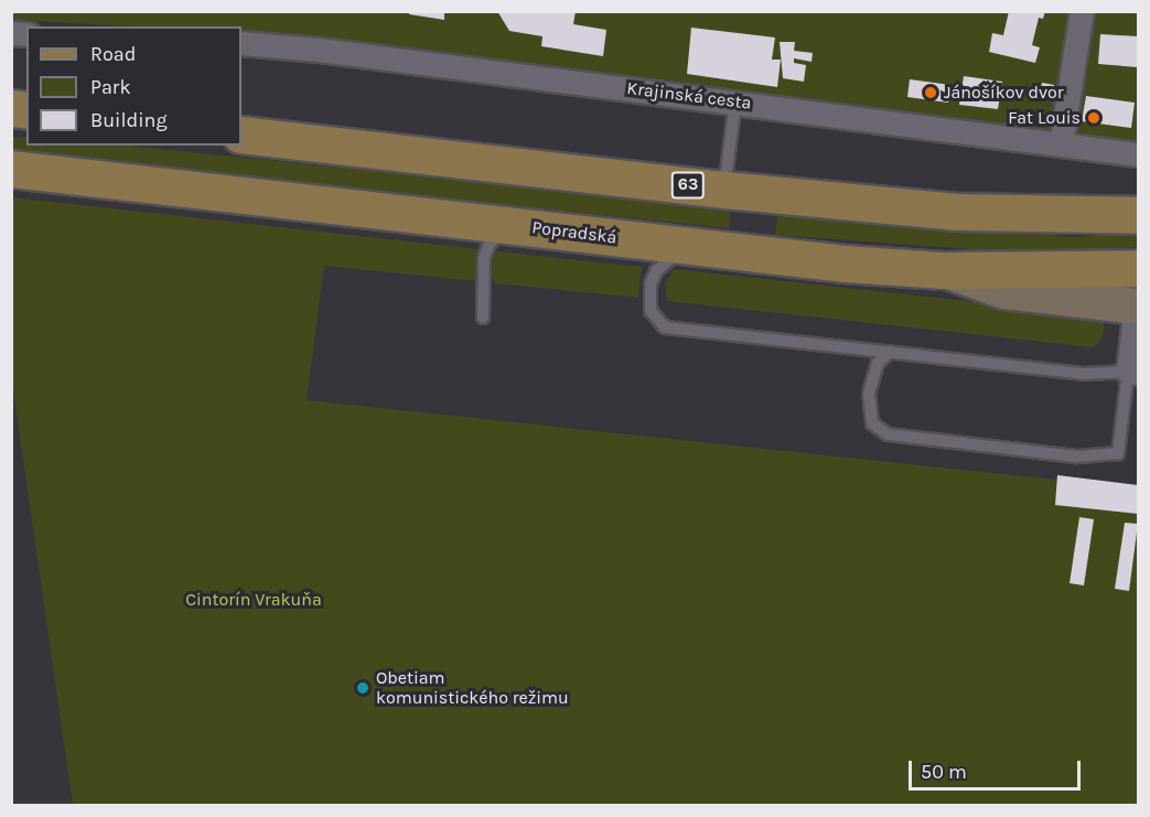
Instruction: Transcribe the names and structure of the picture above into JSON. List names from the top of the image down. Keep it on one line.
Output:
{"streets":{"main road":["63","Popradská"],"street":["Krajinská cesta"]},"parks":["Cintorín Vrakuňa"],"places":["Jánošíkov dvor","Fat Louis","Obetiam komunistického režimu"],"legend":["Road","Park","Building"],"scale_bar":"50 m"}
